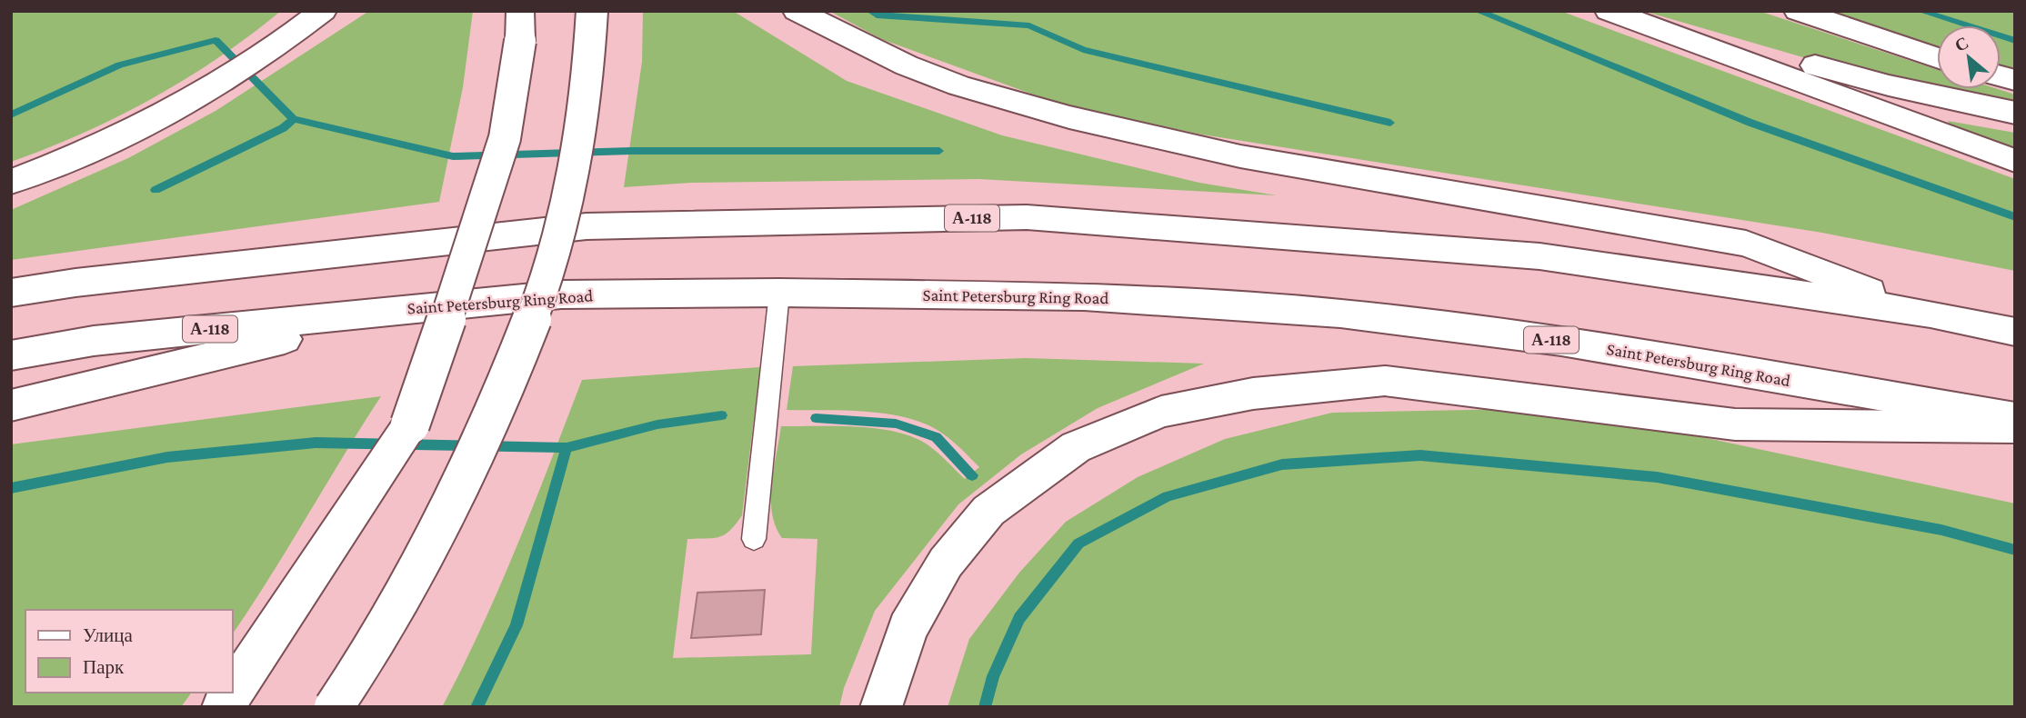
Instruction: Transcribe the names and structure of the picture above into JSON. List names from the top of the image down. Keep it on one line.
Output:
{"streets":{"main road":["А-118","Saint Petersburg Ring Road"]},"legend":["Улица","Парк"],"north":"top left"}
